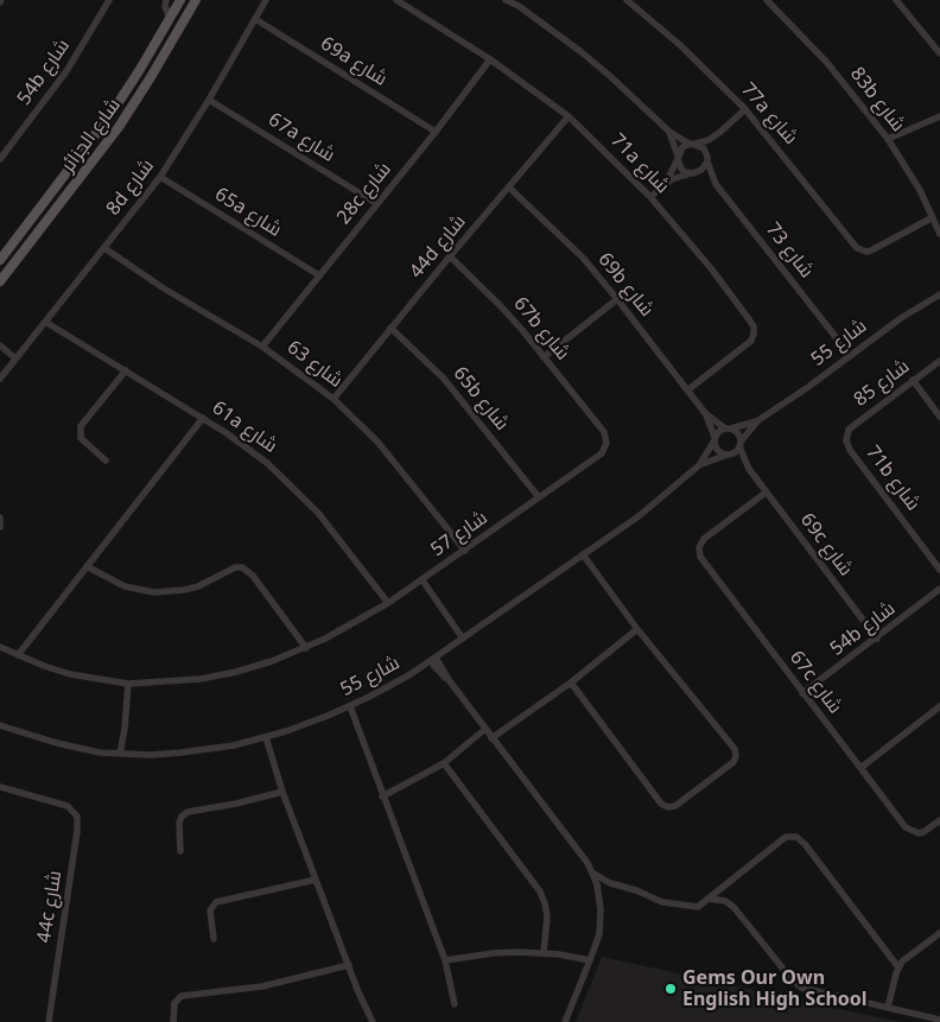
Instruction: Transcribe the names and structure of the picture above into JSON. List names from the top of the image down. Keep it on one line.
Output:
{"streets":{"main road":["شارع الجزائر"],"street":["69a شارع","54b شارع","83b شارع","77a شارع","67a شارع","71a شارع","8d شارع","28c شارع","65a شارع","44d شارع","شارع 73","69b شارع","67b شارع","شارع 55","شارع 63","شارع 85","65b شارع","61a شارع","71b شارع","شارع 57","69c شارع","67c شارع","44c شارع"]},"crossings":[["69a شارع","8d شارع"],["69a شارع","28c شارع"],["54b شارع","69c شارع"],["54b شارع","67c شارع"],["83b شارع","77a شارع"],["67a شارع","8d شارع"],["67a شارع","28c شارع"],["71a شارع","28c شارع"],["71a شارع","44d شارع"],["71a شارع","69b شارع"],["8d شارع","65a شارع"],["8d شارع","شارع 63"],["8d شارع","61a شارع"],["28c شارع","65a شارع"],["28c شارع","شارع 63"],["44d شارع","69b شارع"],["44d شارع","67b شارع"],["44d شارع","شارع 63"],["44d شارع","65b شارع"],["شارع 73","شارع 55"],["69b شارع","شارع 55"],["69b شارع","69c شارع"],["67b شارع","شارع 57"],["شارع 55","69c شارع"],["شارع 63","شارع 57"],["شارع 85","71b شارع"],["65b شارع","شارع 57"],["61a شارع","شارع 57"],["69c شارع","67c شارع"]],"places":["Gems Our Own English High School"]}
